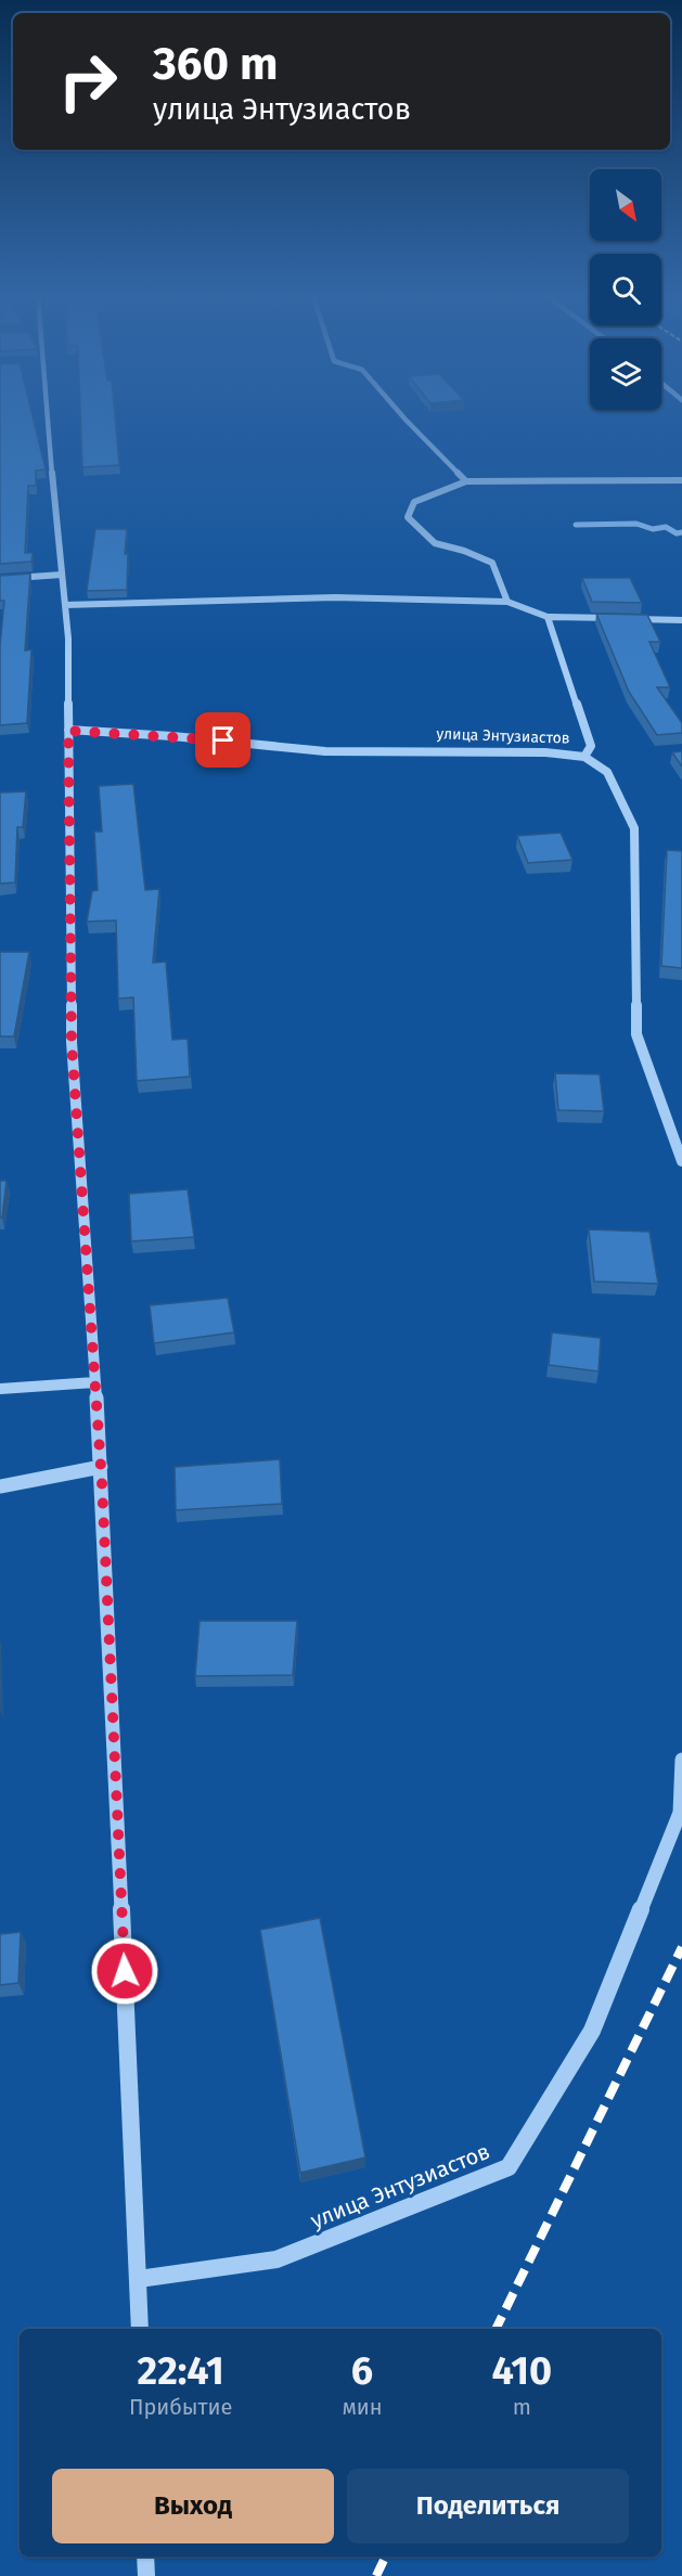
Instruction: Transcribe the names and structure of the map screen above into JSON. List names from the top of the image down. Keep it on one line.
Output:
{"streets":{"street":["улица Энтузиастов"]},"north":"bottom right","page":{"turn":["360 m","улица Энтузиастов"],"eta":["22:41","Прибытие","6","мин","410","m"],"buttons":["Выход","Поделиться"]}}
